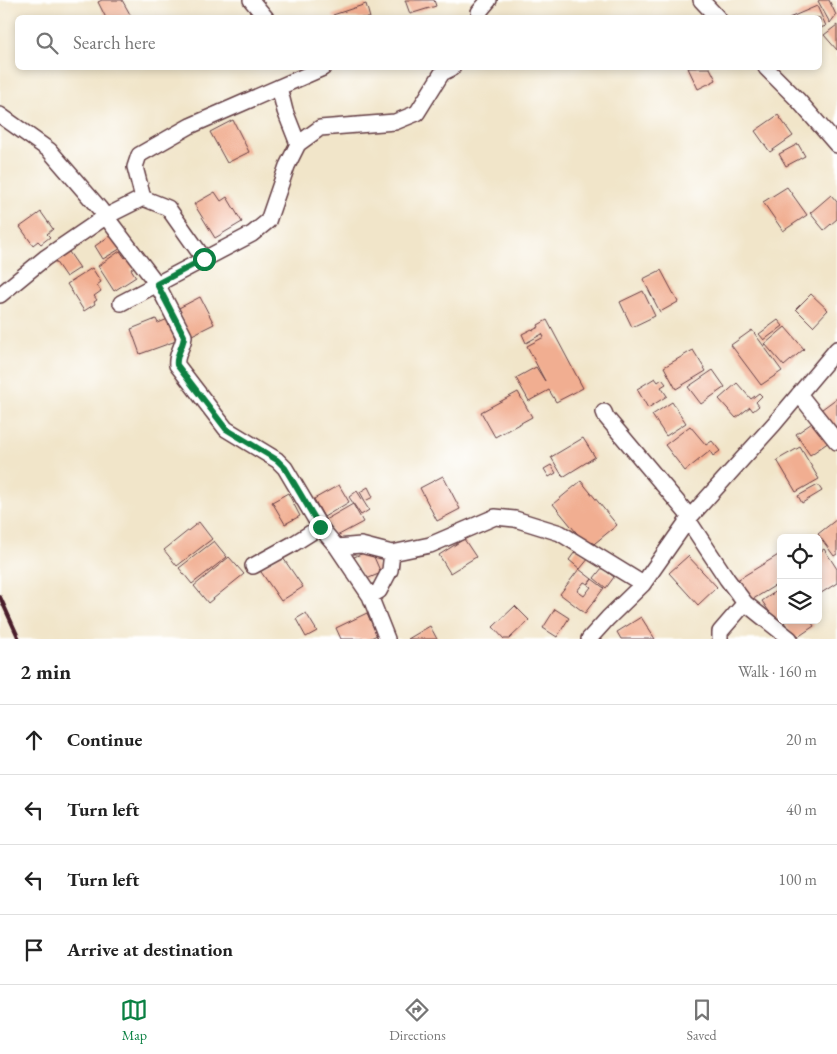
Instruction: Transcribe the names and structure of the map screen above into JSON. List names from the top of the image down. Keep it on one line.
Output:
{"page":{"search":"Search here","heading":["2 min","Walk · 160 m"],"list":[["Continue","20 m"],["Turn left","40 m"],["Turn left","100 m"],"Arrive at destination"],"nav":["Map","Directions","Saved"]}}
